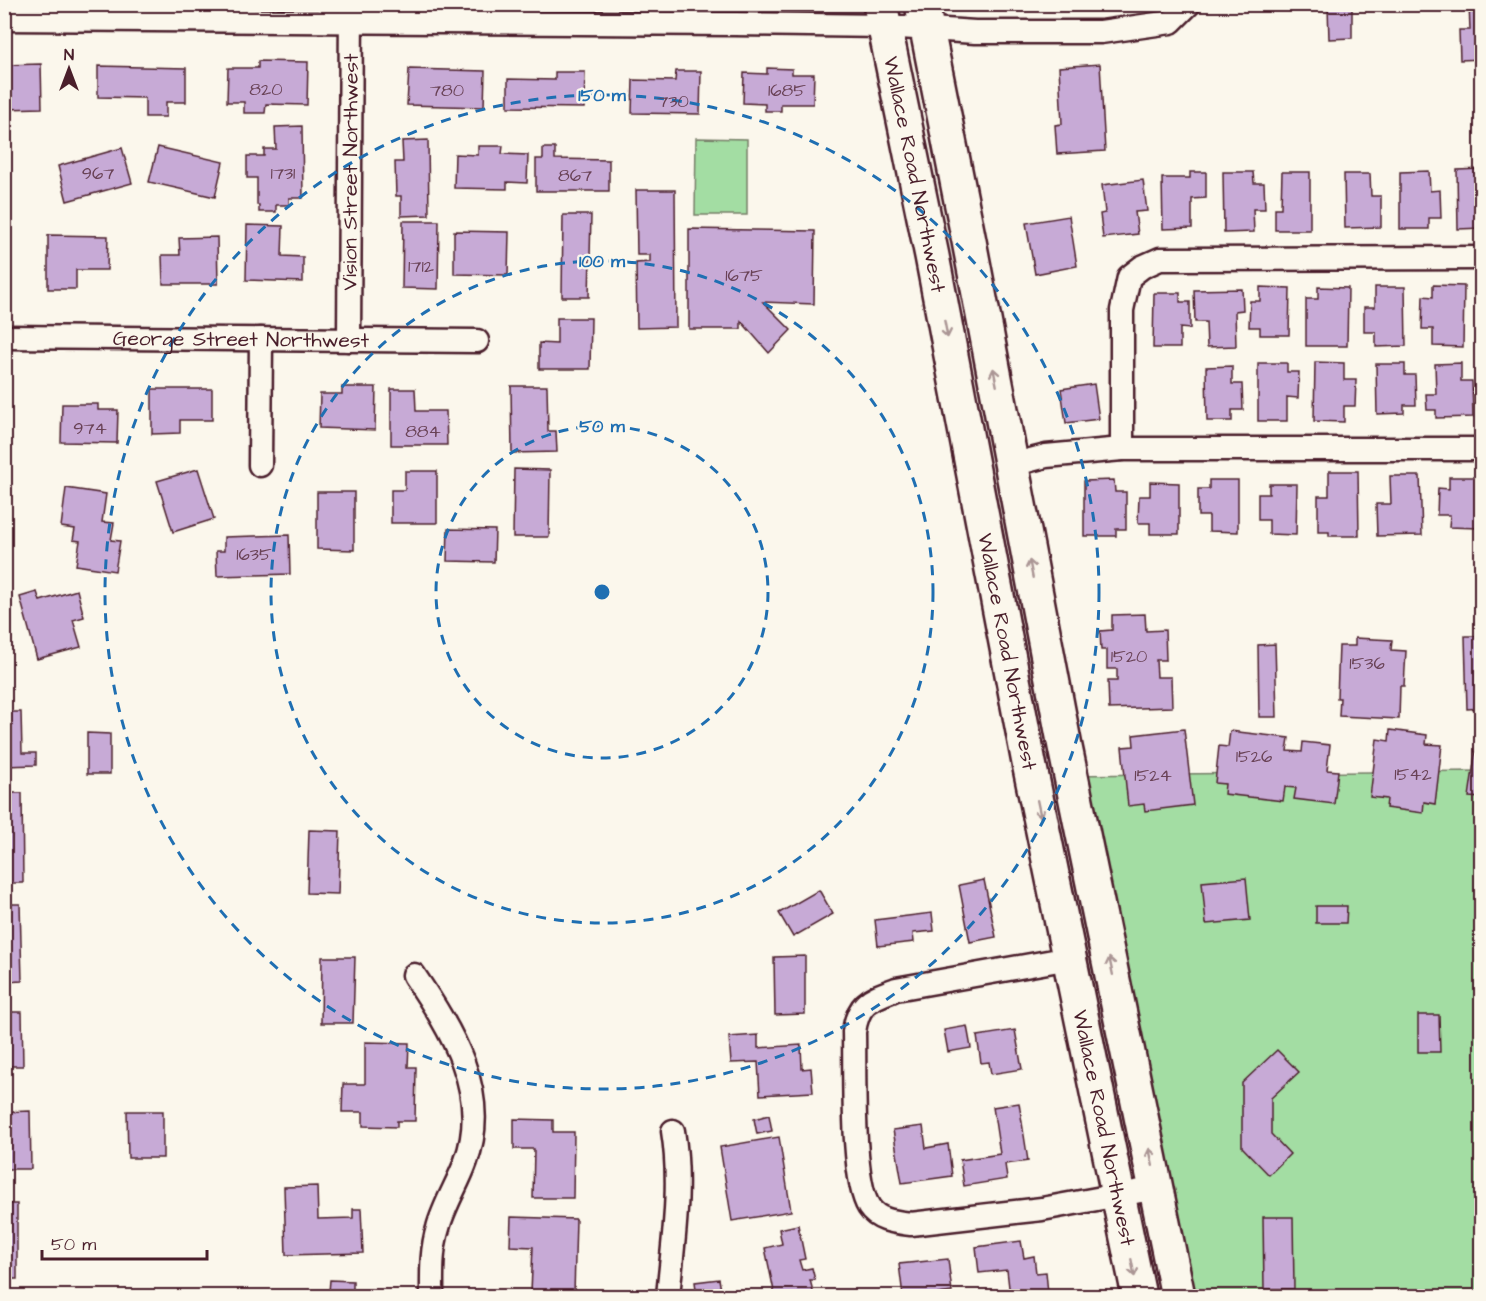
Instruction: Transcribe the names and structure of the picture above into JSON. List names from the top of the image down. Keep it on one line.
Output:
{"streets":{"main road":["Wallace Road Northwest"],"street":["Vision Street Northwest","George Street Northwest"]},"crossings":[["Vision Street Northwest","George Street Northwest"]],"house_numbers":["820","780","1685","730","967","1731","867","1712","1675","974","884","1635","1520","1536","1526","1542","1524"],"scale_bar":"50 m","north":"top","rings":["150 m","100 m","50 m"]}
